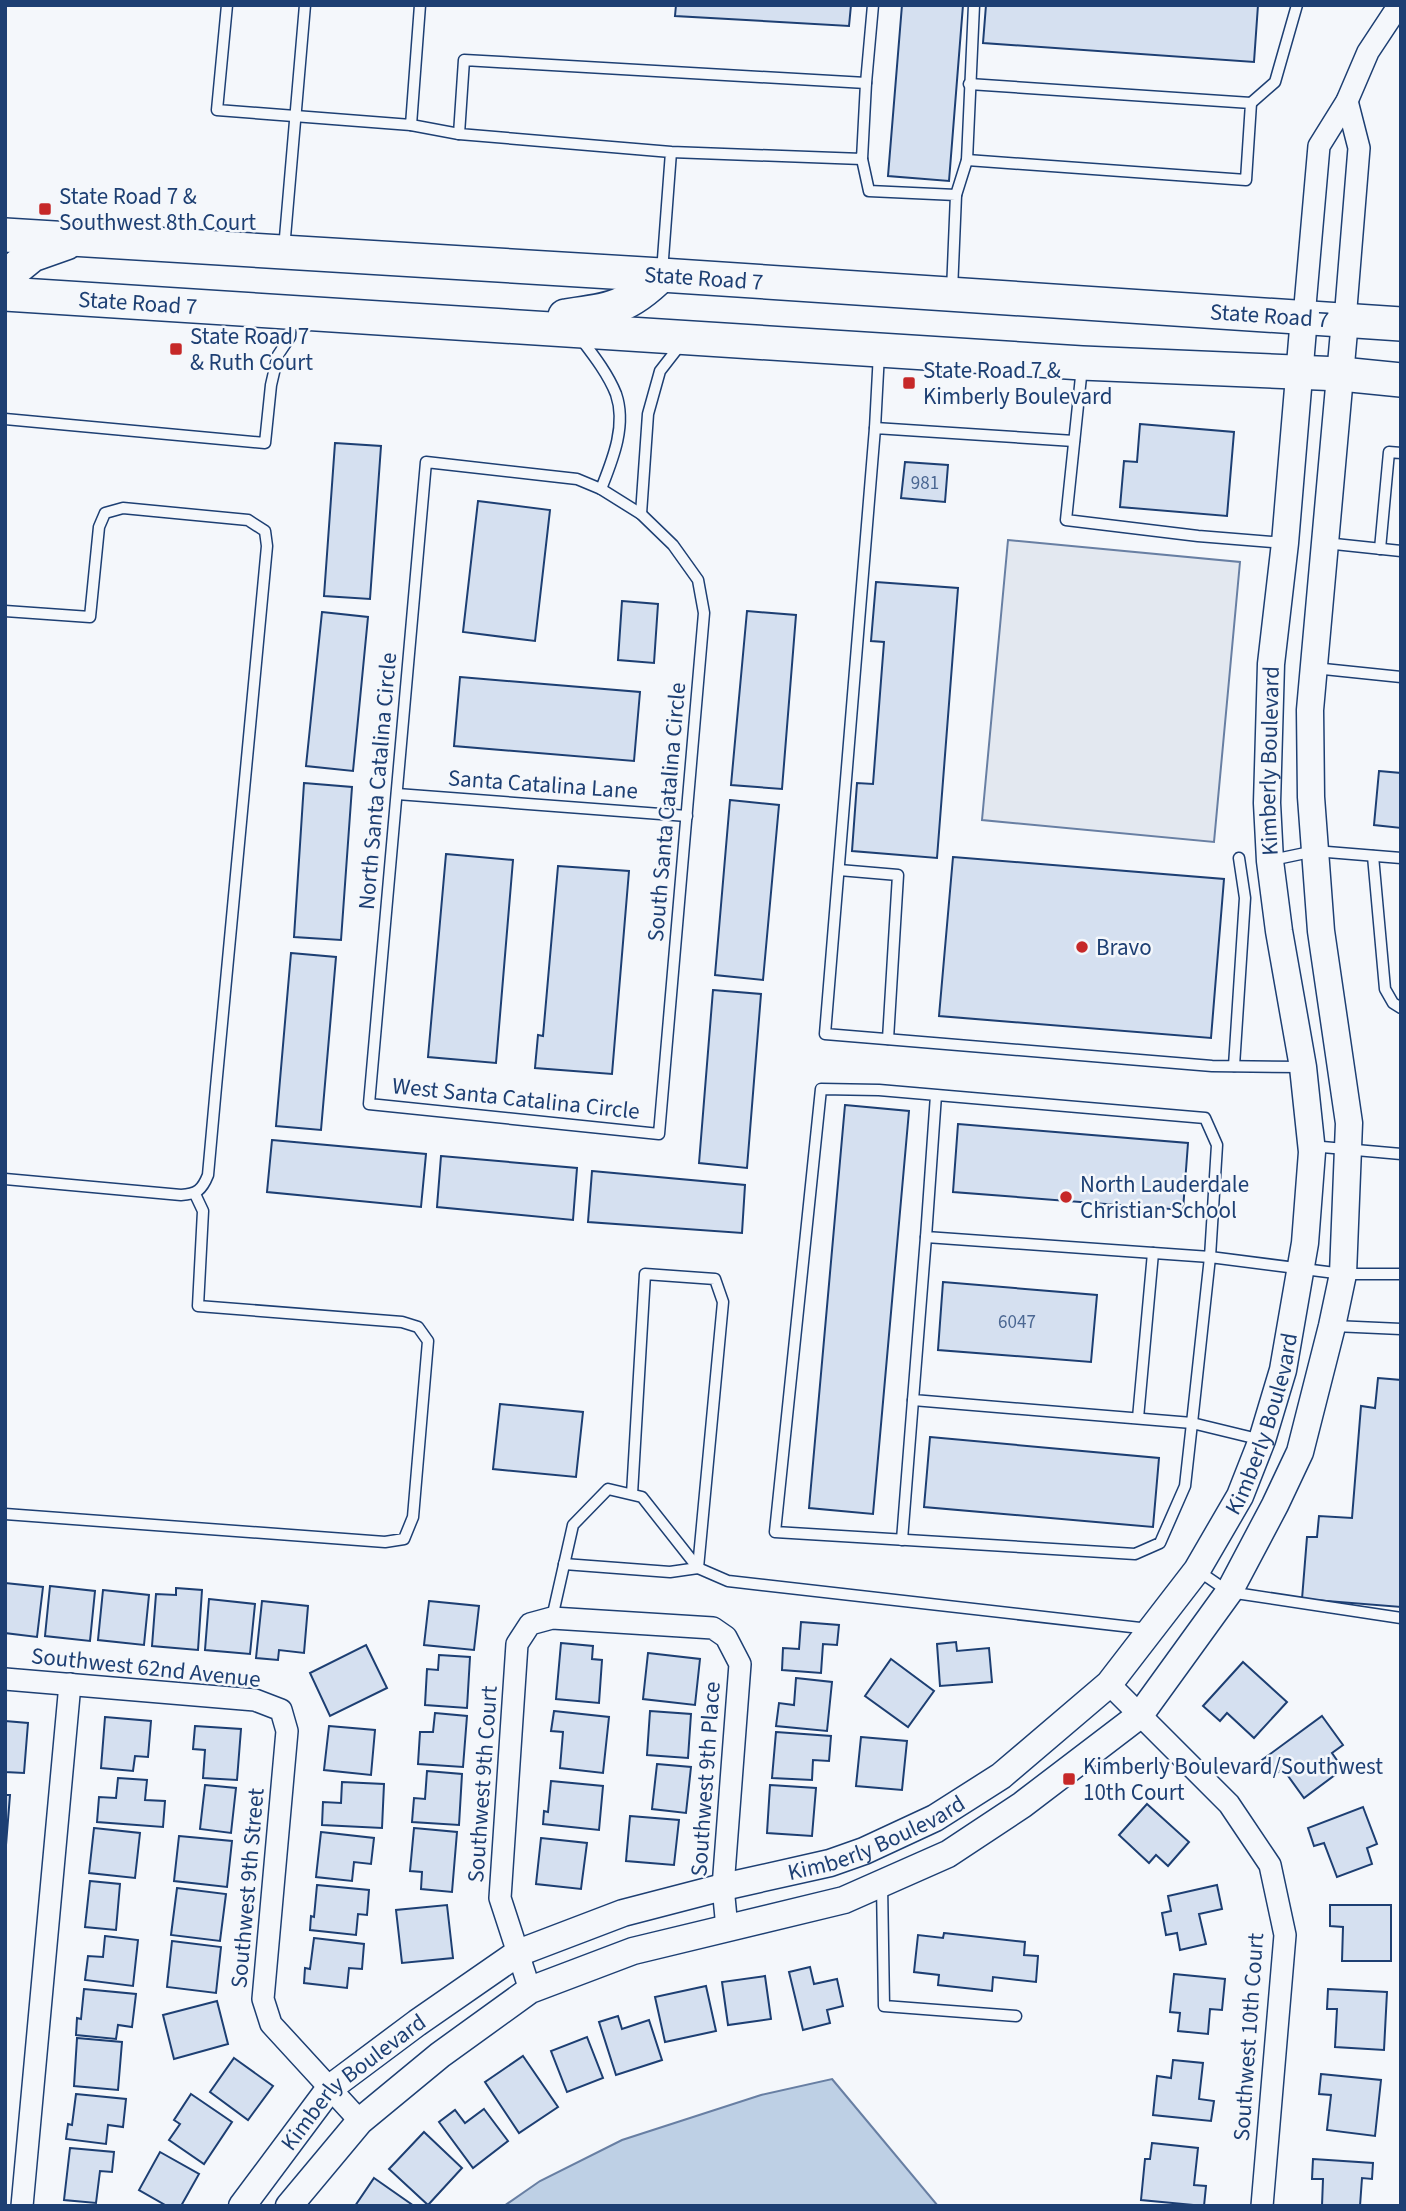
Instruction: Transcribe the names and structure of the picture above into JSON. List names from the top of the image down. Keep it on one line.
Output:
{"streets":{"main road":["State Road 7"],"street":["Kimberly Boulevard","Southwest 62nd Avenue","Southwest 9th Place","Southwest 9th Court","Southwest 9th Street","Southwest 10th Court"],"lane":["North Santa Catalina Circle","Santa Catalina Lane","South Santa Catalina Circle","West Santa Catalina Circle"]},"crossings":[["State Road 7","Kimberly Boulevard"],["Kimberly Boulevard","Southwest 9th Place"],["Kimberly Boulevard","Southwest 9th Court"],["Kimberly Boulevard","Southwest 9th Street"],["Kimberly Boulevard","Southwest 10th Court"],["North Santa Catalina Circle","Santa Catalina Lane"],["North Santa Catalina Circle","South Santa Catalina Circle"],["North Santa Catalina Circle","West Santa Catalina Circle"],["Santa Catalina Lane","South Santa Catalina Circle"],["South Santa Catalina Circle","West Santa Catalina Circle"],["Southwest 62nd Avenue","Southwest 9th Street"],["Southwest 9th Place","Southwest 9th Court"]],"places":{"transit":["State Road 7 & Southwest 8th Court","State Road 7 & Ruth Court","State Road 7 & Kimberly Boulevard","Kimberly Boulevard/Southwest 10th Court"],"other":["Bravo","North Lauderdale Christian School"]},"house_numbers":["981","6047"]}
